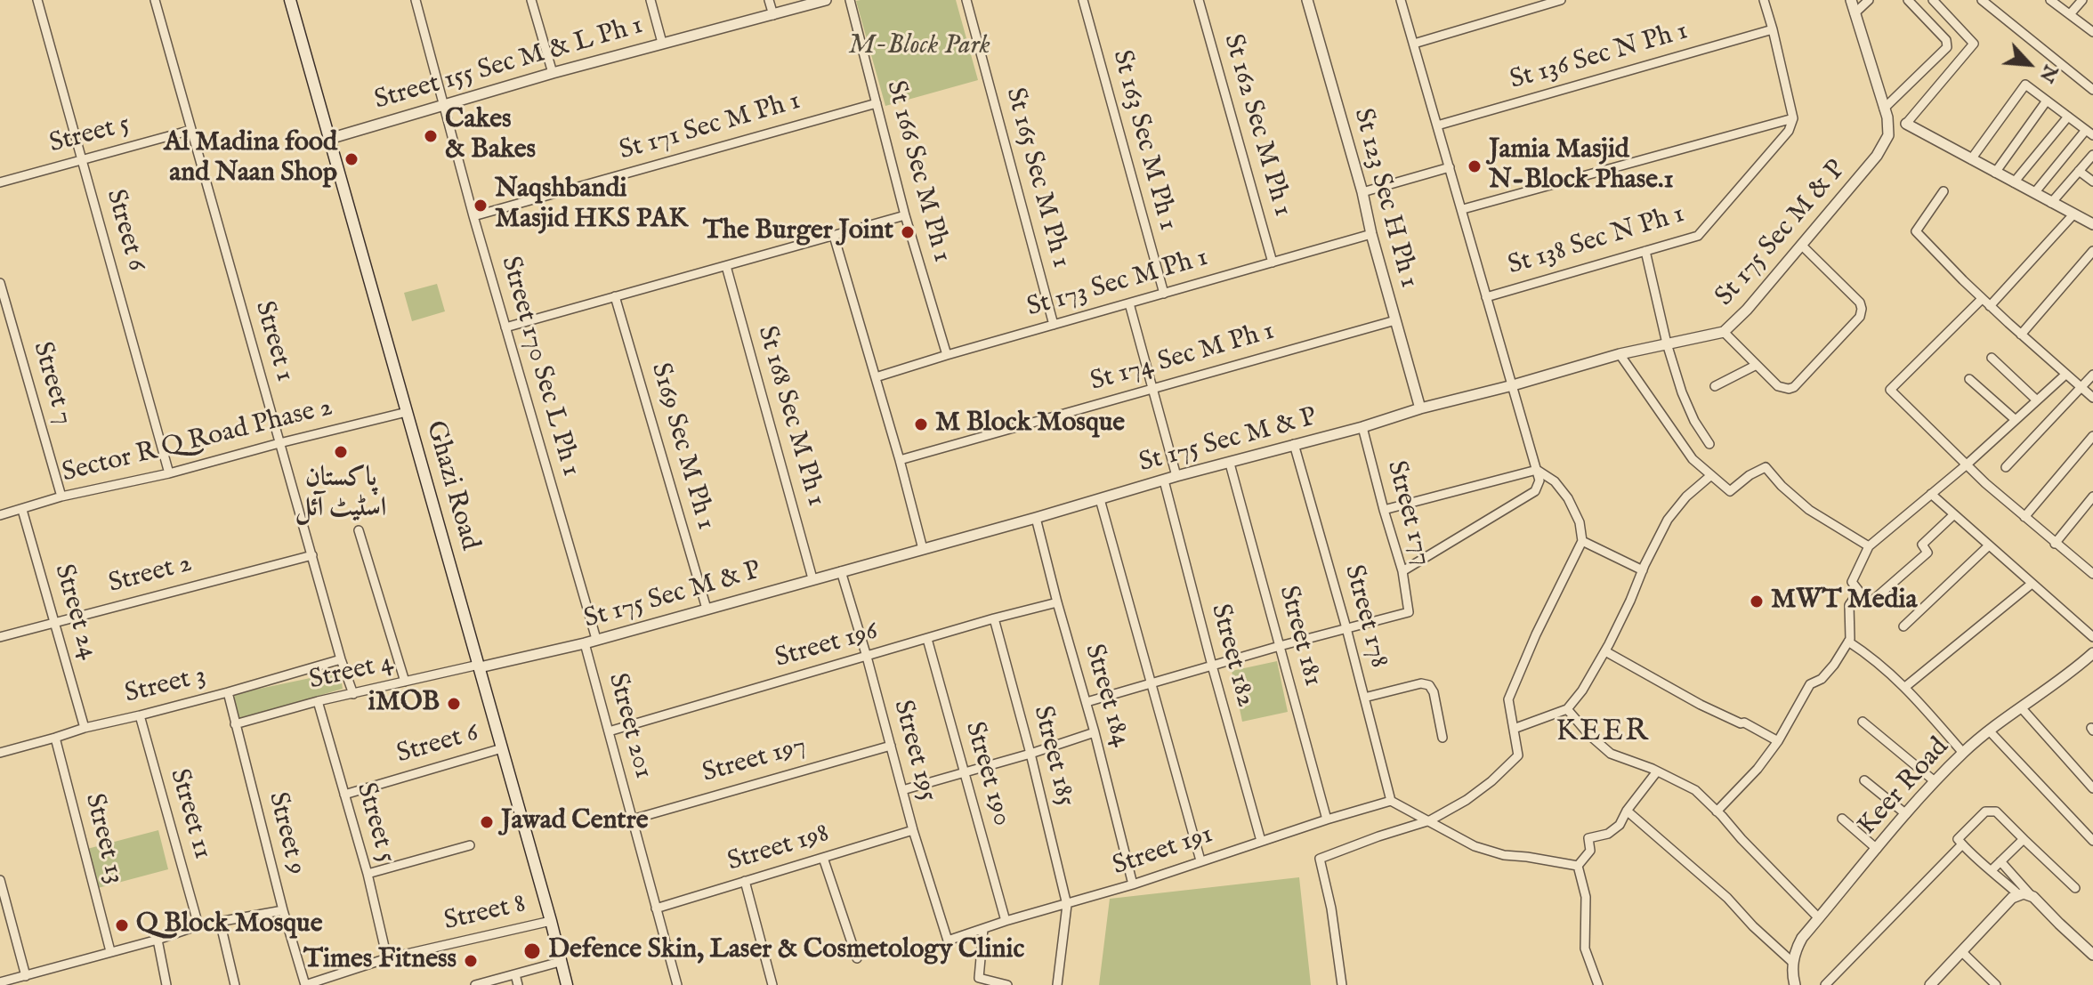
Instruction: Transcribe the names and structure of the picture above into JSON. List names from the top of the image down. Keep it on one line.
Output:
{"streets":{"main road":["Ghazi Road"],"street":["St 136 Sec N Ph 1","Street 155 Sec M & L Ph 1","St 162 Sec M Ph 1","St 171 Sec M Ph 1","Street 5","St 163 Sec M Ph 1","St 166 Sec M Ph 1","St 165 Sec M Ph 1","St 123 Sec H Ph 1","Street 6","St 175 Sec M & P","St 138 Sec N Ph 1","St 173 Sec M Ph 1","Street 1","St 174 Sec M Ph 1","Street 170 Sec L Ph 1","Street 7","St 168 Sec M Ph 1","Sector R Q Road Phase 2","S169 Sec M Ph 1","Street 177","Street 2","Street 24","Street 178","Street 181","Street 196","Street 182","Street 4","Street 3","Street 184","Street 201","Street 195","Street 185","Street 197","Street 190","Keer Road","Street 11","Street 9","Street 13","Street 198","Street 191","Street 8"]},"crossings":[["Street 155 Sec M & L Ph 1","Street 170 Sec L Ph 1"],["Street 155 Sec M & L Ph 1","Ghazi Road"],["St 162 Sec M Ph 1","St 173 Sec M Ph 1"],["St 171 Sec M Ph 1","St 166 Sec M Ph 1"],["St 171 Sec M Ph 1","Street 170 Sec L Ph 1"],["Street 5","Street 6"],["Street 5","Street 1"],["Street 5","Street 4"],["Street 5","Street 8"],["St 163 Sec M Ph 1","St 173 Sec M Ph 1"],["St 166 Sec M Ph 1","St 173 Sec M Ph 1"],["St 165 Sec M Ph 1","St 173 Sec M Ph 1"],["St 123 Sec H Ph 1","St 175 Sec M & P"],["St 123 Sec H Ph 1","St 173 Sec M Ph 1"],["St 123 Sec H Ph 1","St 174 Sec M Ph 1"],["Street 6","Sector R Q Road Phase 2"],["Street 6","Ghazi Road"],["St 175 Sec M & P","Street 170 Sec L Ph 1"],["St 175 Sec M & P","St 168 Sec M Ph 1"],["St 175 Sec M & P","S169 Sec M Ph 1"],["St 175 Sec M & P","Ghazi Road"],["St 175 Sec M & P","Street 177"],["St 175 Sec M & P","Street 178"],["St 175 Sec M & P","Street 181"],["St 175 Sec M & P","Street 182"],["St 175 Sec M & P","Street 4"],["St 175 Sec M & P","Street 184"],["St 175 Sec M & P","Street 201"],["St 175 Sec M & P","Street 195"],["Street 1","Sector R Q Road Phase 2"],["Street 1","Street 2"],["Street 1","Street 4"],["Street 1","Street 3"],["Street 7","Sector R Q Road Phase 2"],["Sector R Q Road Phase 2","Ghazi Road"],["Sector R Q Road Phase 2","Street 24"],["Ghazi Road","Street 4"],["Ghazi Road","Street 8"],["Street 177","Street 178"],["Street 2","Street 24"],["Street 24","Street 3"],["Street 178","Street 191"],["Street 181","Street 191"],["Street 196","Street 184"],["Street 196","Street 201"],["Street 196","Street 195"],["Street 196","Street 185"],["Street 196","Street 190"],["Street 182","Street 191"],["Street 4","Street 9"],["Street 3","Street 11"],["Street 3","Street 9"],["Street 3","Street 13"],["Street 184","Street 191"],["Street 201","Street 197"],["Street 201","Street 198"],["Street 195","Street 197"],["Street 195","Street 198"],["Street 195","Street 191"],["Street 185","Street 191"],["Street 190","Street 191"],["Street 9","Street 8"]],"districts":["KEER"],"parks":["M-Block Park"],"places":["Cakes & Bakes","Al Madina food and Naan Shop","Jamia Masjid N-Block Phase.1","Naqshbandi Masjid HKS PAK","The Burger Joint","M Block Mosque","پاکستان اسٹیٹ آئل","MWT Media","iMOB","Jawad Centre","Q Block Mosque","Defence Skin, Laser & Cosmetology Clinic","Times Fitness"],"north":"bottom right"}
